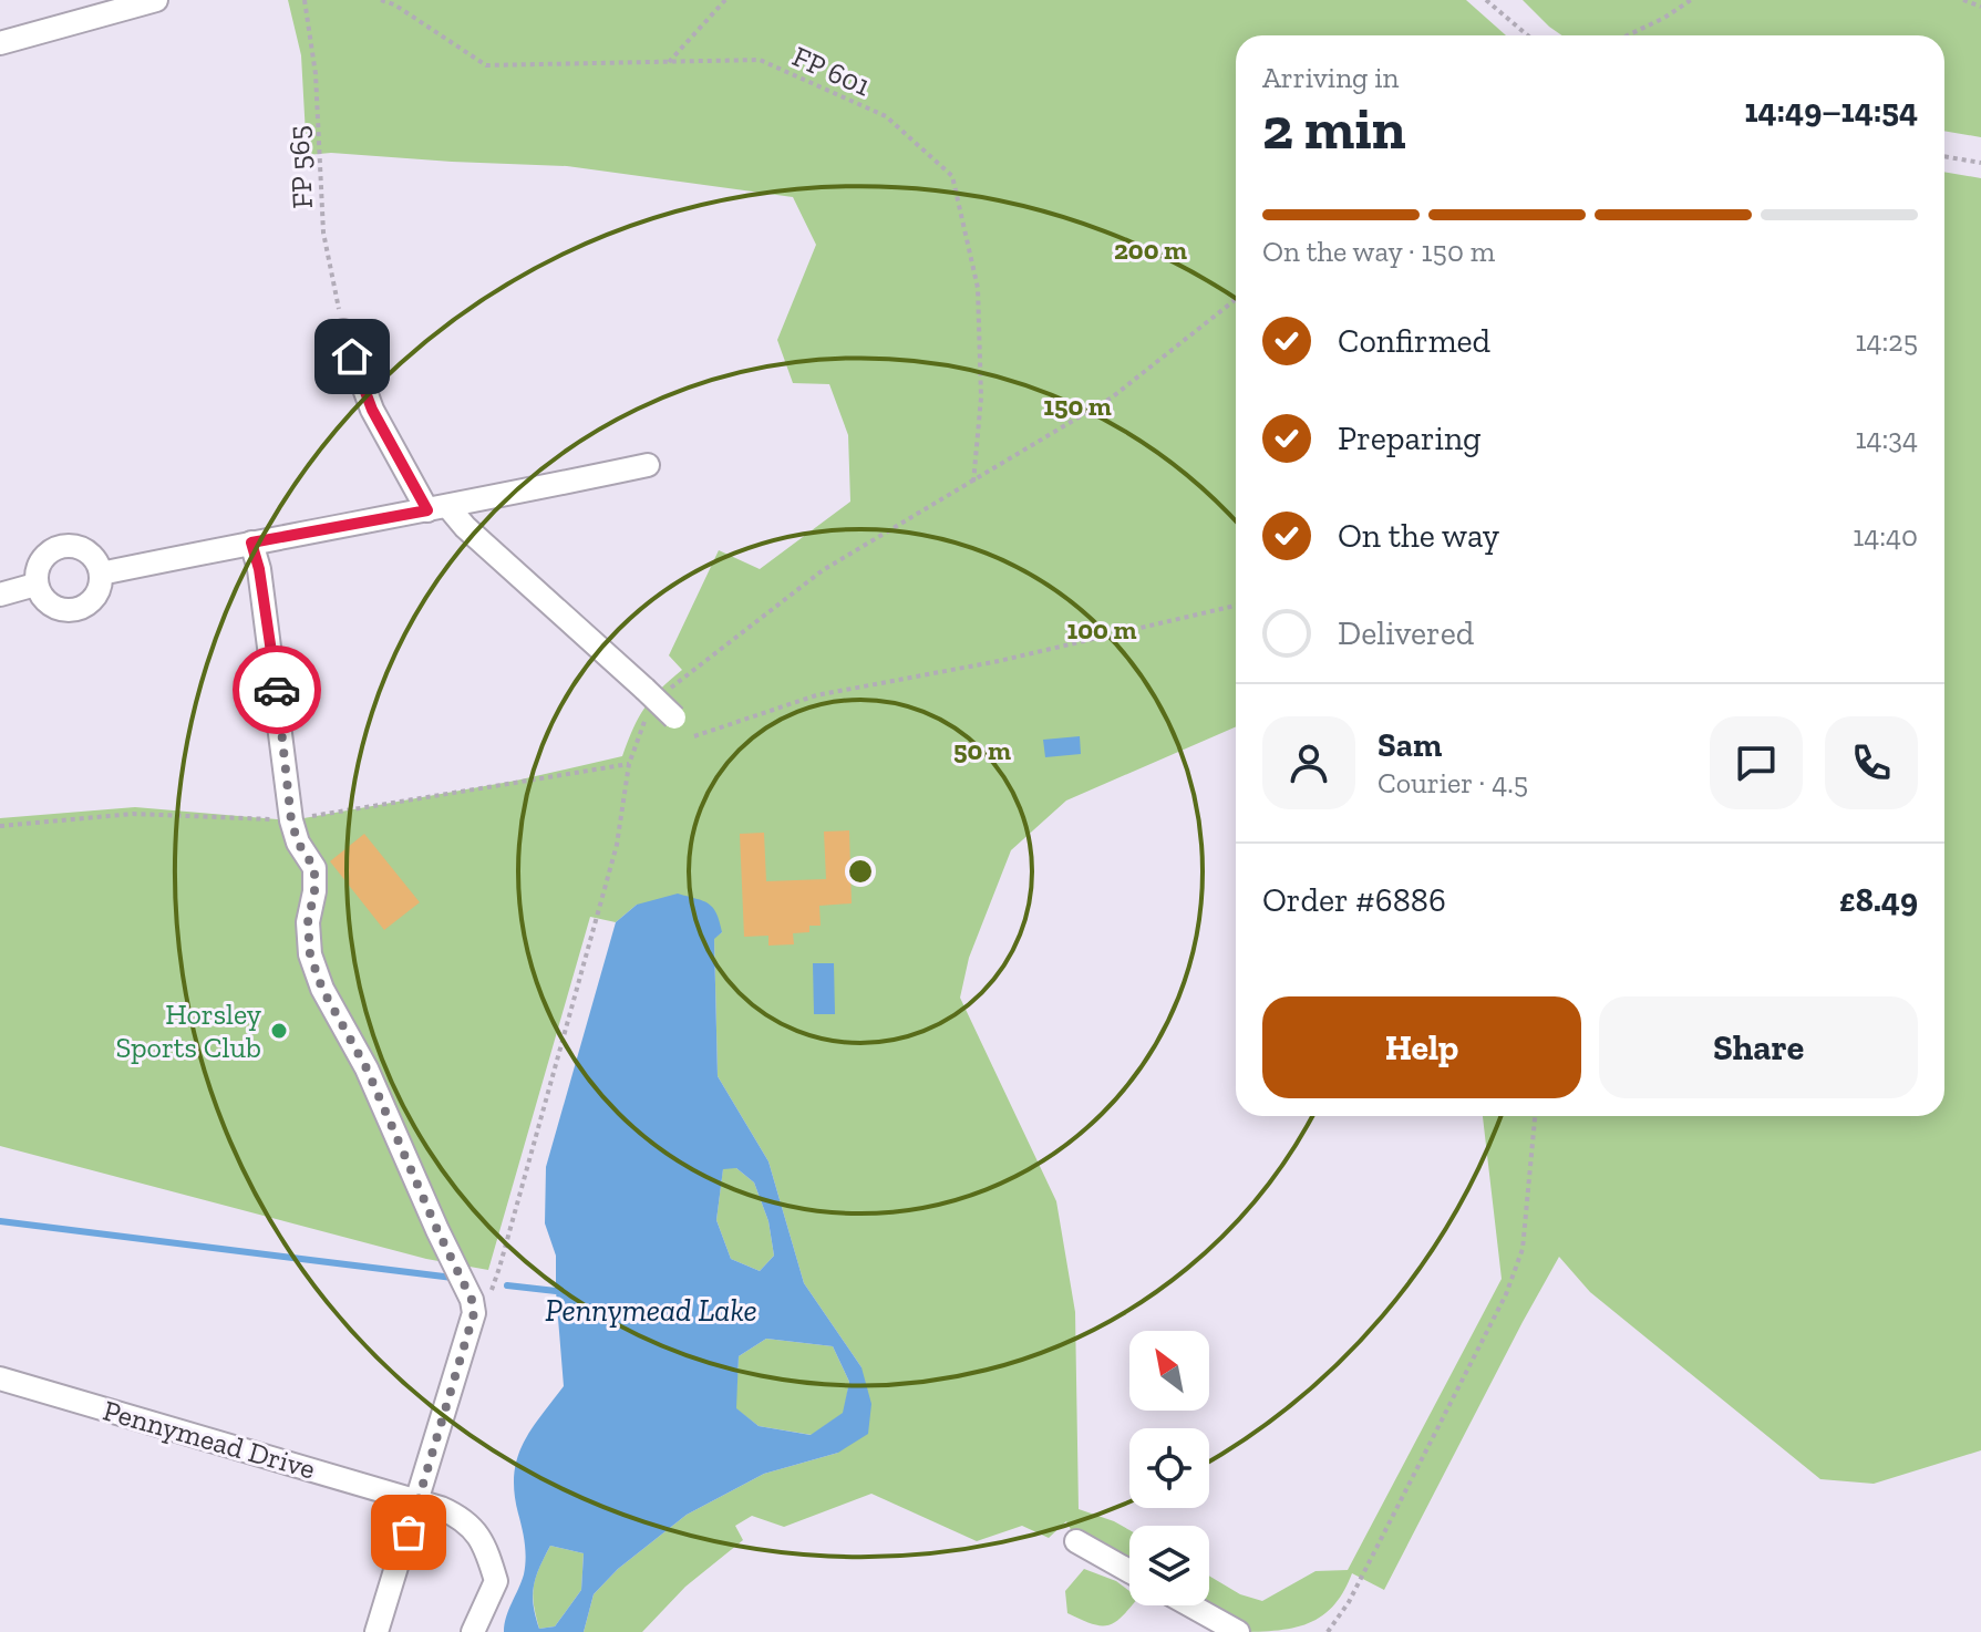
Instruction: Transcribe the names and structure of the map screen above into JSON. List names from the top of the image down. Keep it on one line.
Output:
{"streets":{"street":["Pennymead Drive"],"path":["FP 601","FP 565"]},"water":["Pennymead Lake"],"places":["Horsley Sports Club"],"north":"top left","page":{"heading":["2 min","Arriving in","14:49–14:54"],"panel":["Sam","Courier · 4.5","Order #6886","£8.49"],"bar":"On the way · 150 m","list":[["Confirmed","14:25"],["Preparing","14:34"],["On the way","14:40"],"Delivered"],"buttons":["Help","Share"]},"rings":["200 m","150 m","100 m","50 m"]}
